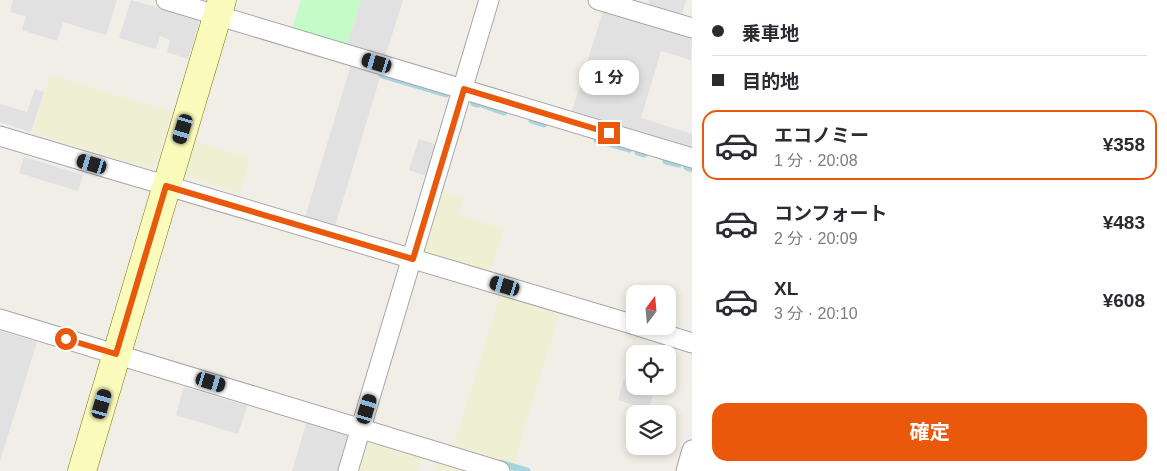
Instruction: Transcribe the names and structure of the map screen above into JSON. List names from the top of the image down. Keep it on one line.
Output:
{"north":"top","page":{"banner":["乗車地","目的地"],"bubble":"1 分","list":[{"name":"エコノミー","note":"1 分 · 20:08","value":"¥358"},{"name":"コンフォート","note":"2 分 · 20:09","value":"¥483"},{"name":"XL","note":"3 分 · 20:10","value":"¥608"}],"buttons":"確定"}}
